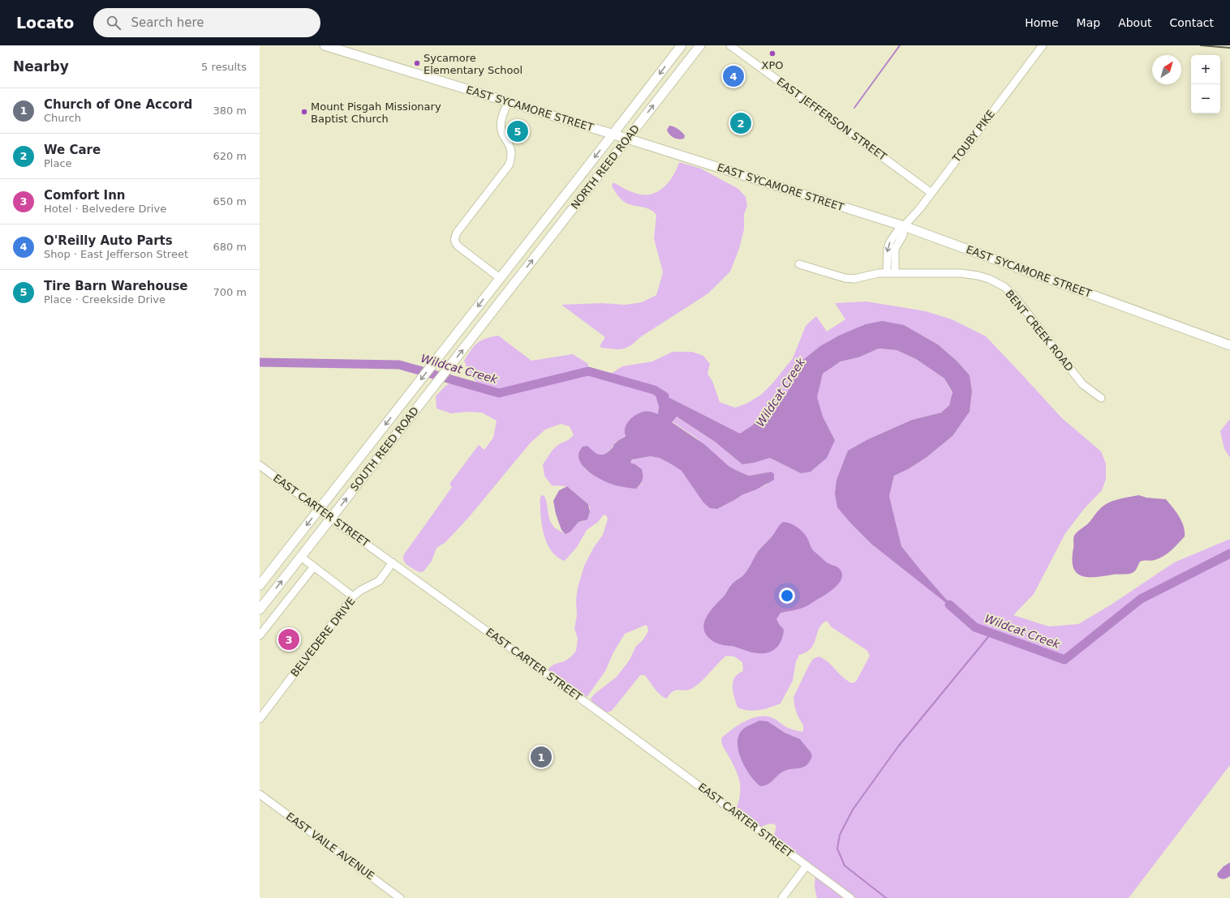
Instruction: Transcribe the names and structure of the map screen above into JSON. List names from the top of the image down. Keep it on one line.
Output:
{"streets":{"main road":["EAST SYCAMORE STREET","NORTH REED ROAD","SOUTH REED ROAD"],"street":["EAST JEFFERSON STREET","TOUBY PIKE","BENT CREEK ROAD","EAST CARTER STREET","BELVEDERE DRIVE","EAST VAILE AVENUE"]},"crossings":[["EAST SYCAMORE STREET","TOUBY PIKE"],["EAST SYCAMORE STREET","NORTH REED ROAD"],["EAST JEFFERSON STREET","TOUBY PIKE"],["TOUBY PIKE","BENT CREEK ROAD"],["NORTH REED ROAD","SOUTH REED ROAD"],["SOUTH REED ROAD","EAST CARTER STREET"],["EAST CARTER STREET","BELVEDERE DRIVE"]],"water":["Wildcat Creek"],"places":["XPO","Sycamore Elementary School","Mount Pisgah Missionary Baptist Church"],"north":"top right","page":{"header":"Locato","search":"Search here","nav":["Home","Map","About","Contact"],"heading":["Nearby","5 results"],"map_buttons":["+","−"],"pins":["4","2","5","3","1"],"list":[{"mark":"1","name":"Church of One Accord","note":"Church","value":"380 m"},{"mark":"2","name":"We Care","note":"Place","value":"620 m"},{"mark":"3","name":"Comfort Inn","note":"Hotel · Belvedere Drive","value":"650 m"},{"mark":"4","name":"O'Reilly Auto Parts","note":"Shop · East Jefferson Street","value":"680 m"},{"mark":"5","name":"Tire Barn Warehouse","note":"Place · Creekside Drive","value":"700 m"}]}}
